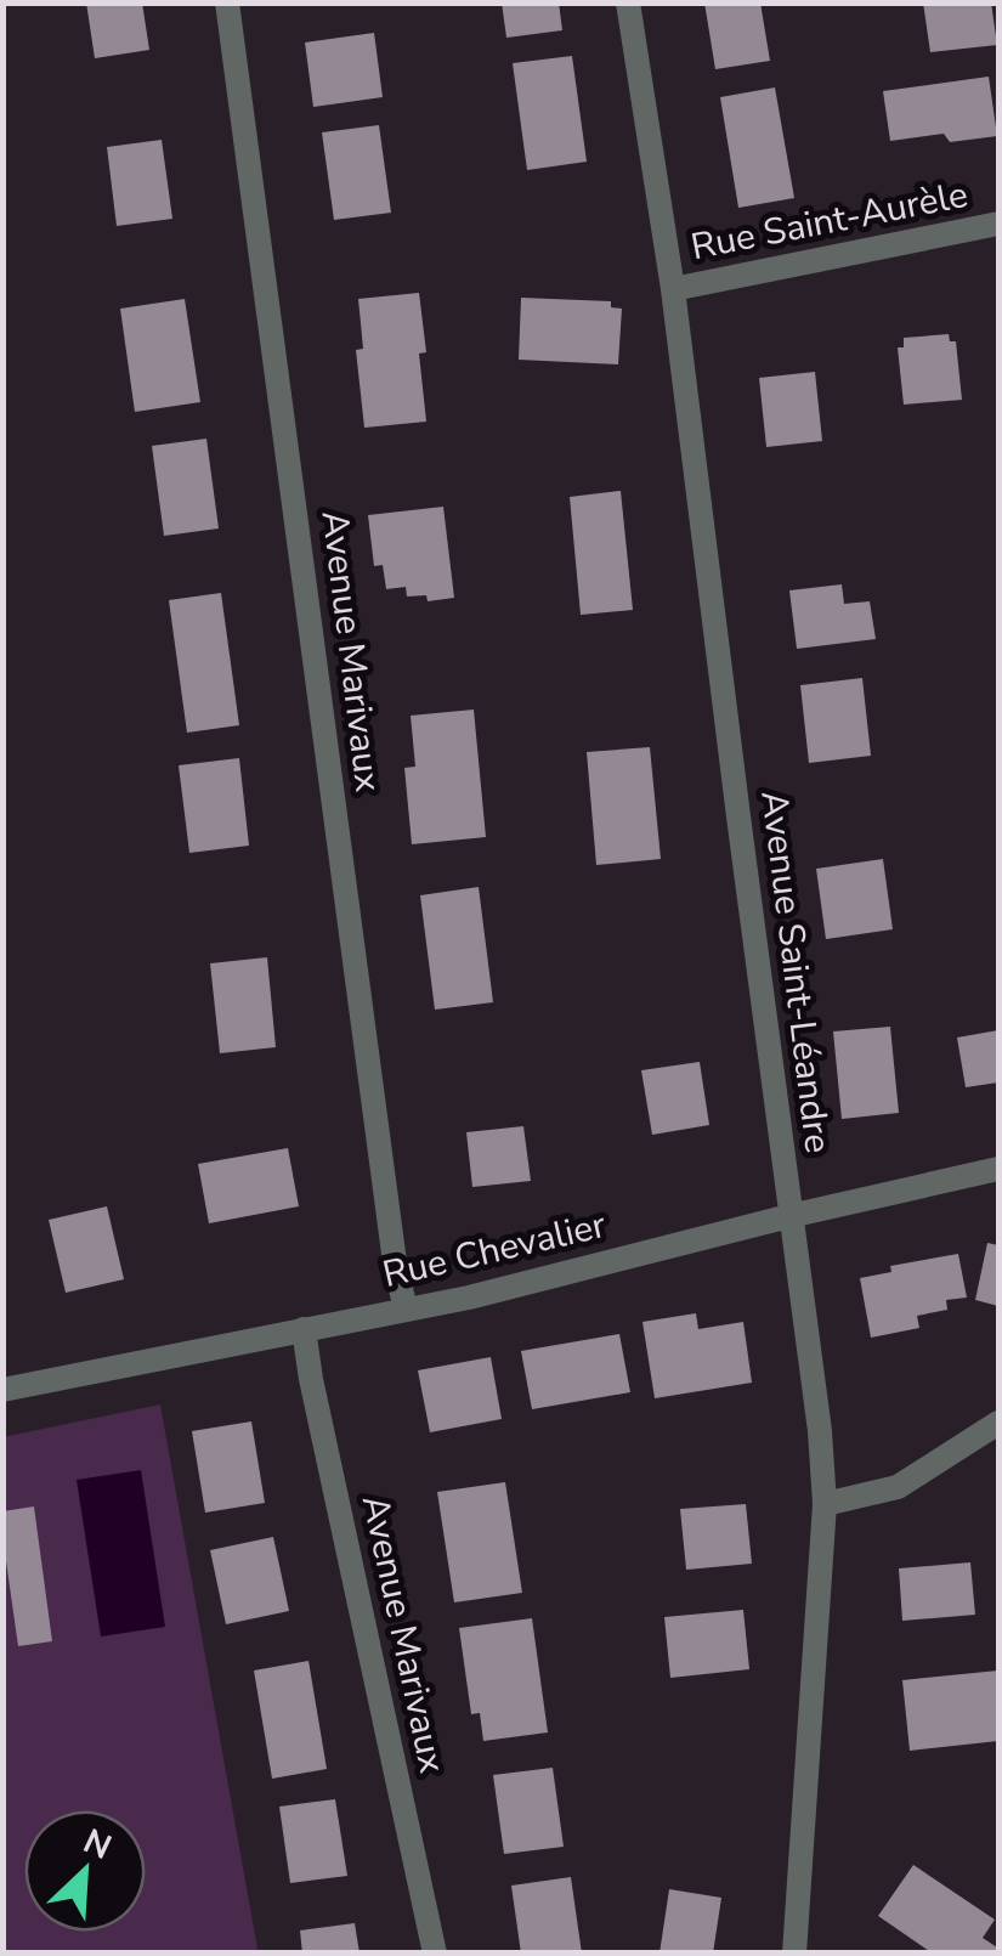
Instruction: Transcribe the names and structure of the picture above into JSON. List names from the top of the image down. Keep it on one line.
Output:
{"streets":{"street":["Rue Saint-Aurèle","Avenue Marivaux","Avenue Saint-Léandre","Rue Chevalier"]},"crossings":[["Rue Saint-Aurèle","Avenue Saint-Léandre"],["Avenue Marivaux","Rue Chevalier"],["Avenue Saint-Léandre","Rue Chevalier"]],"north":"top right"}
